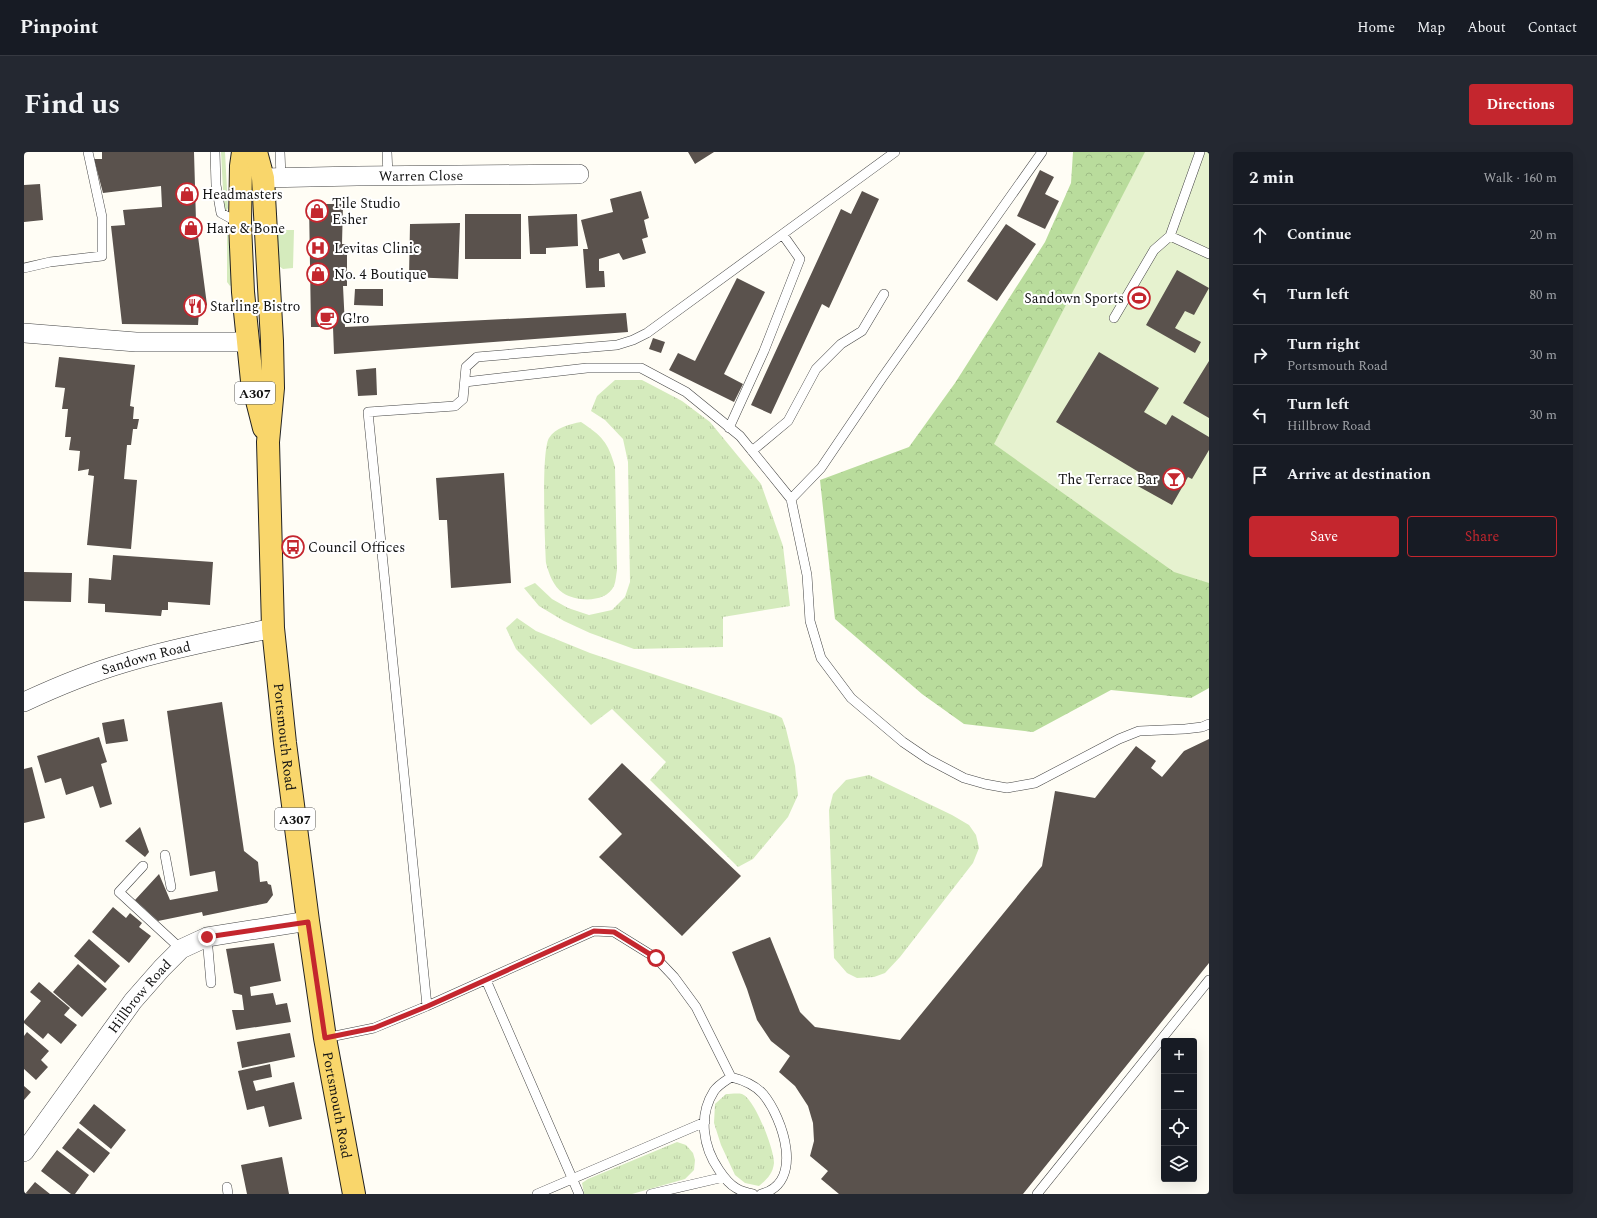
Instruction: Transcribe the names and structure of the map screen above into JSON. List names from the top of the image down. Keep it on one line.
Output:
{"streets":{"main road":["A307","Portsmouth Road"],"street":["Warren Close","Sandown Road","Hillbrow Road"]},"crossings":[["Warren Close","A307"],["A307","Portsmouth Road"],["Sandown Road","Portsmouth Road"],["Portsmouth Road","Hillbrow Road"]],"places":{"shop":["Headmasters","Tile Studio Esher","Hare & Bone","No. 4 Boutique"],"hospital":["Levitas Clinic"],"sports":["Sandown Sports"],"restaurant":["Starling Bistro"],"cafe":["G!ro"],"bar":["The Terrace Bar"],"bus stop":["Council Offices"]},"page":{"header":"Pinpoint","nav":["Home","Map","About","Contact"],"title":"Find us","buttons":["Directions",["Save","Share"]],"heading":["2 min","Walk · 160 m"],"list":[["Continue","20 m"],["Turn left","80 m"],["Turn right","Portsmouth Road","30 m"],["Turn left","Hillbrow Road","30 m"],"Arrive at destination"],"map_buttons":["+","−"]}}
